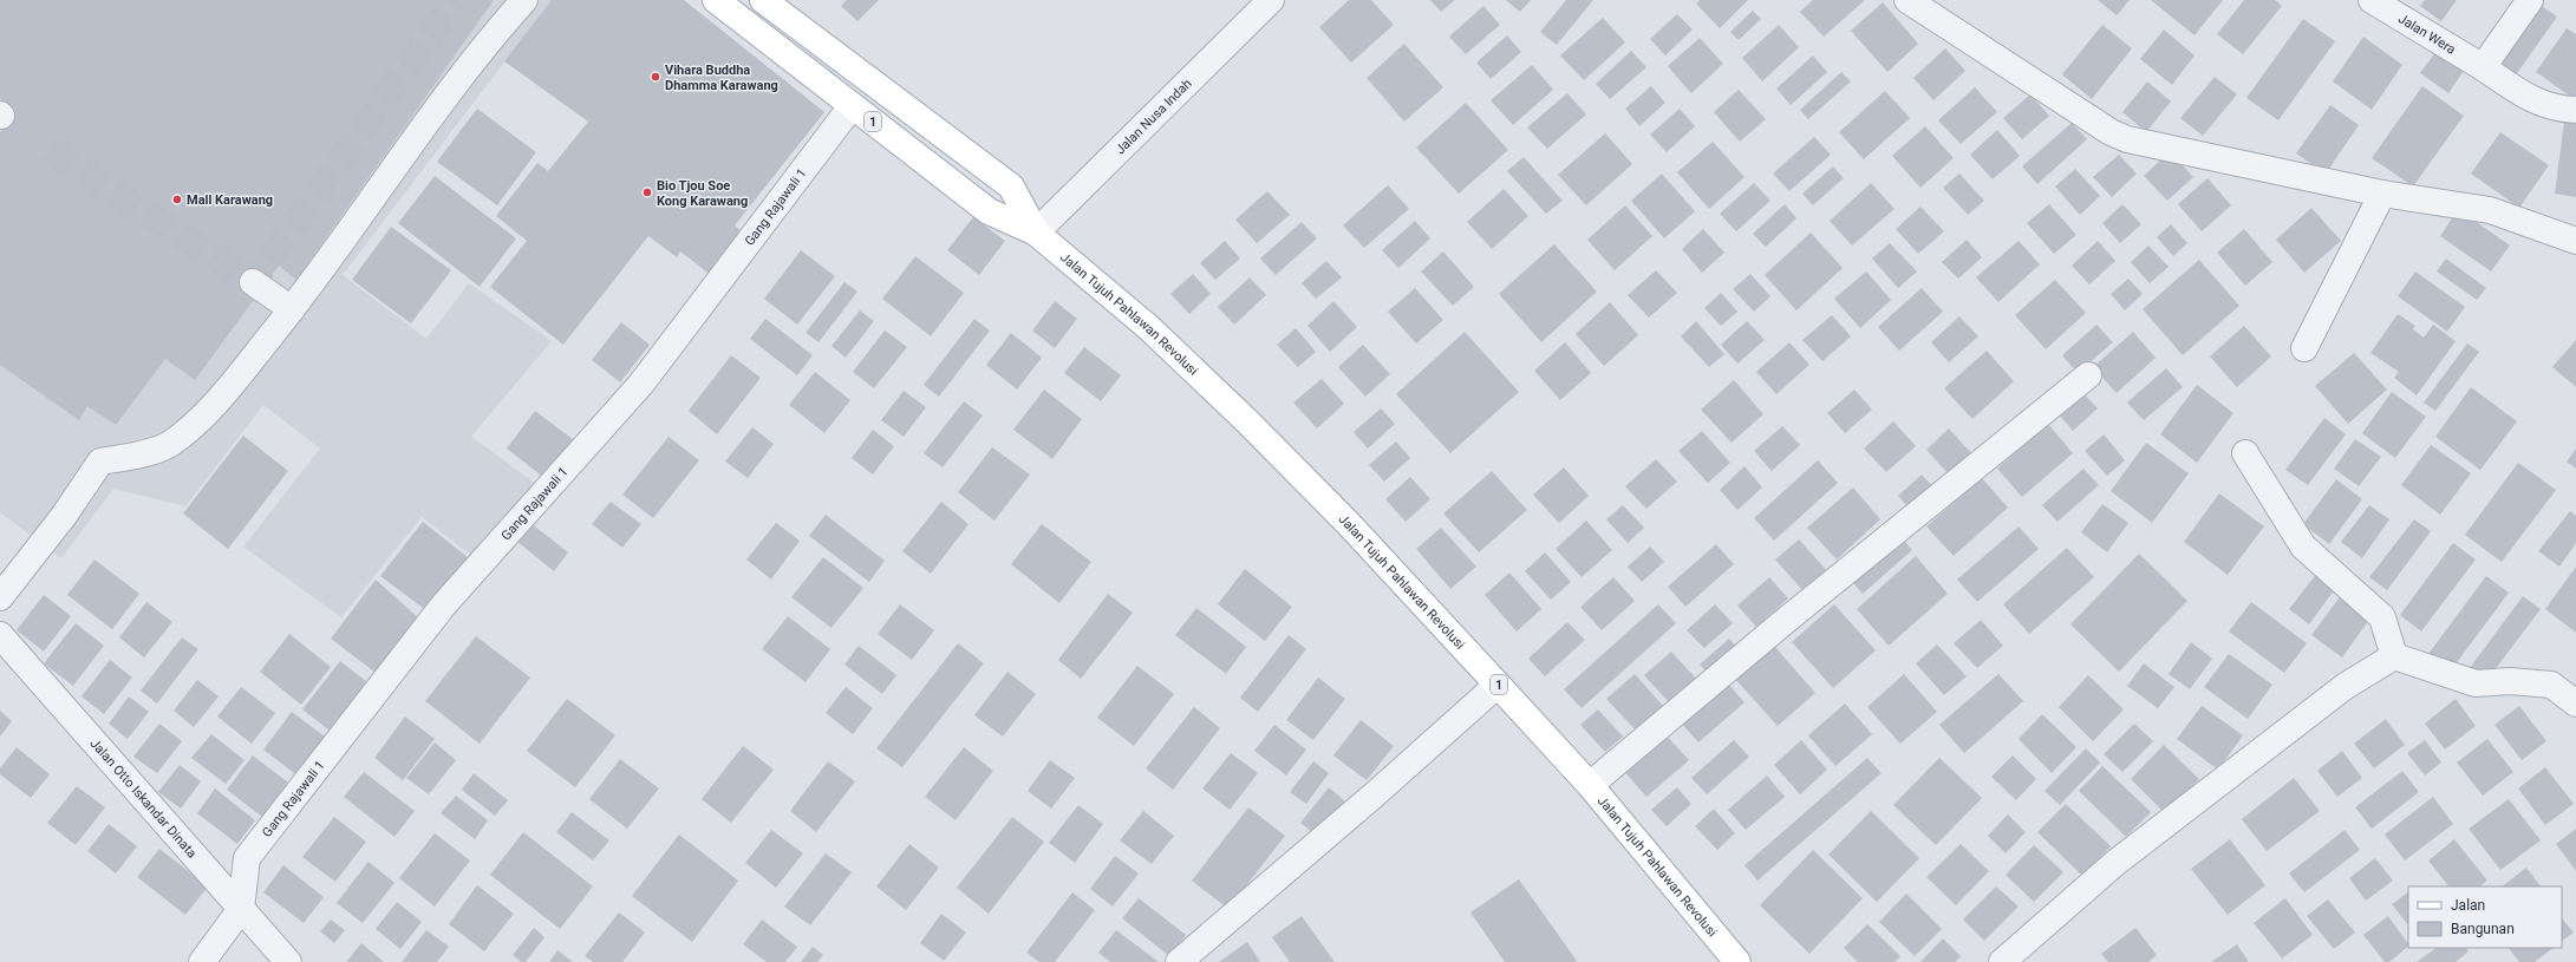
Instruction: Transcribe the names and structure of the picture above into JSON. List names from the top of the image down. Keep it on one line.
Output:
{"streets":{"main road":["1","Jalan Tujuh Pahlawan Revolusi"],"street":["Jalan Wera","Jalan Nusa Indah","Gang Rajawali 1","Jalan Otto Iskandar Dinata"]},"crossings":[["Jalan Nusa Indah","Jalan Tujuh Pahlawan Revolusi"],["Gang Rajawali 1","Jalan Tujuh Pahlawan Revolusi"],["Gang Rajawali 1","Jalan Otto Iskandar Dinata"]],"places":["Vihara Buddha Dhamma Karawang","Bio Tjou Soe Kong Karawang","Mall Karawang"],"legend":["Jalan","Bangunan"]}
